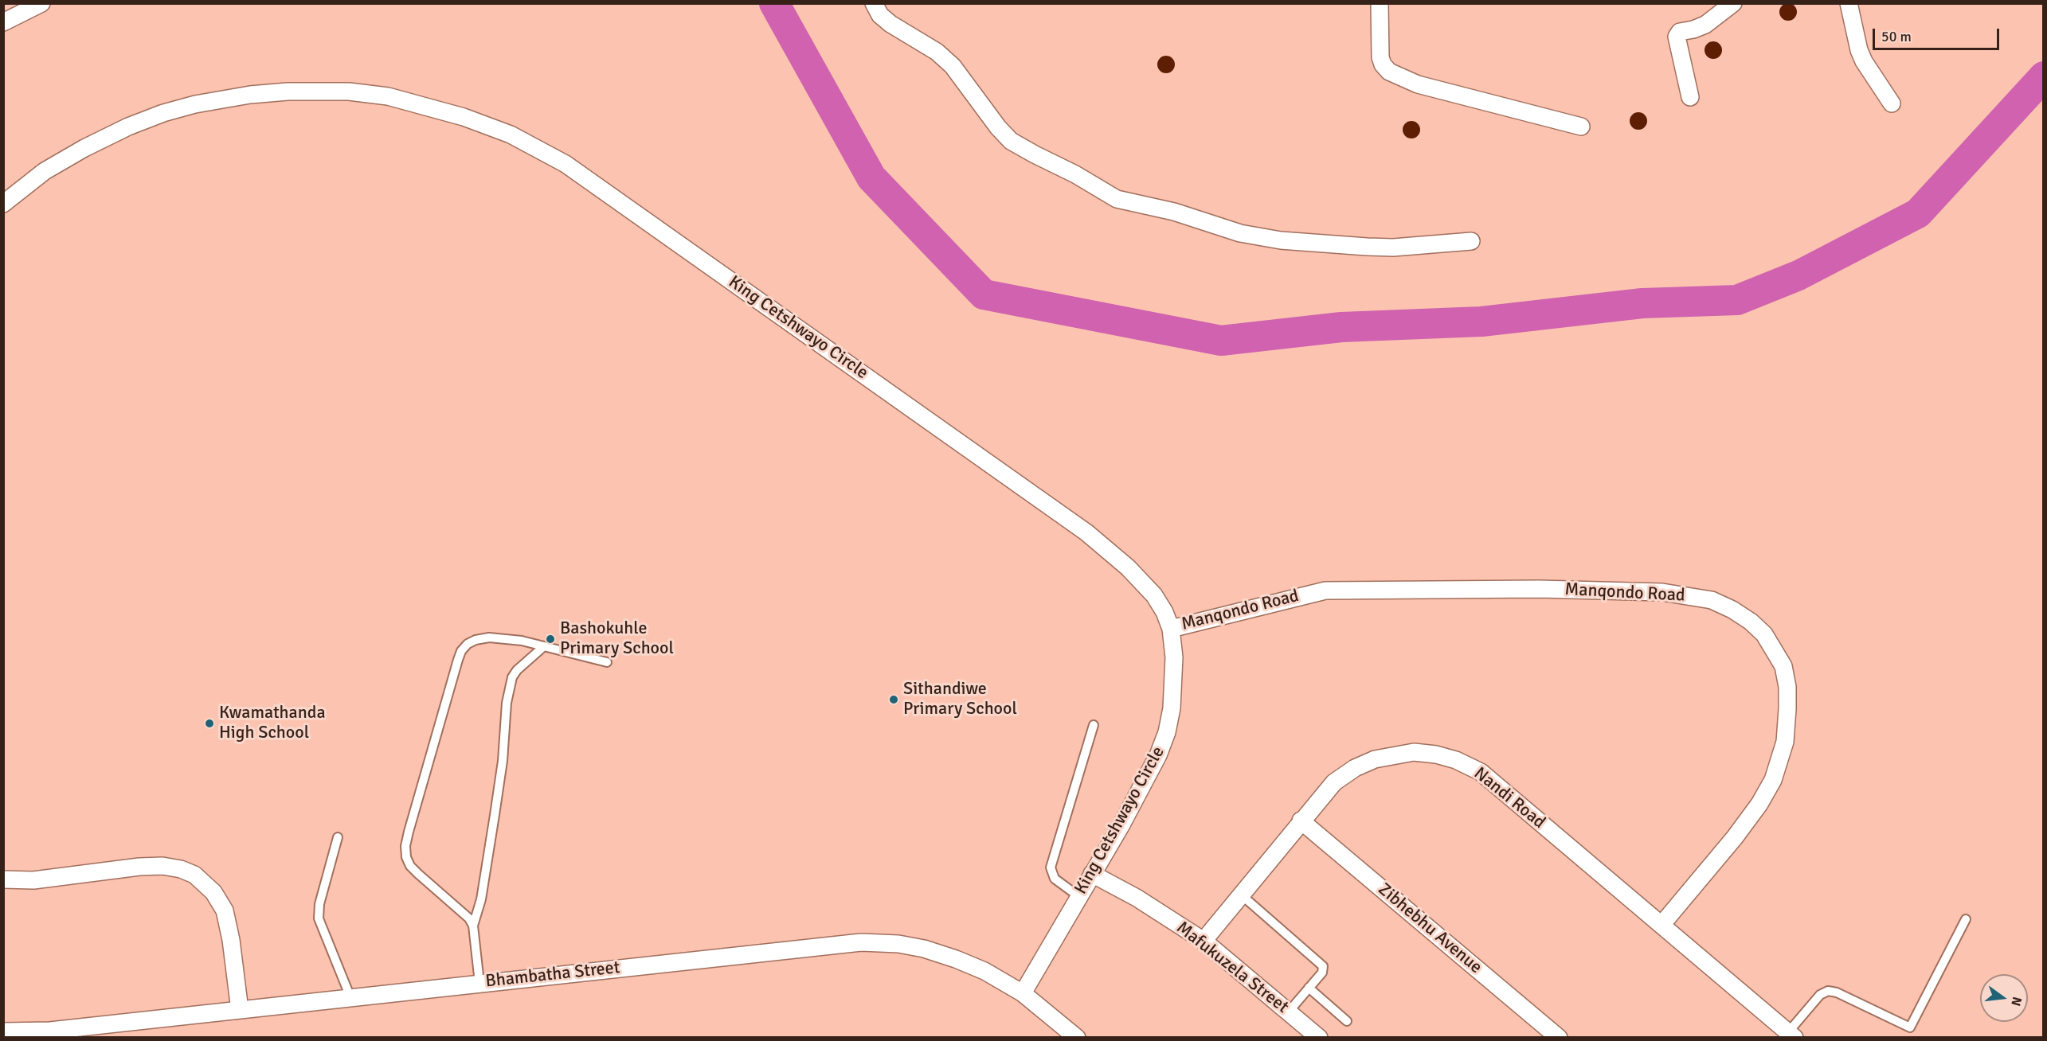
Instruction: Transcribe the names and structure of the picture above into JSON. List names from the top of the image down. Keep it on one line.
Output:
{"streets":{"street":["King Cetshwayo Circle","Manqondo Road","Nandi Road","Zibhebhu Avenue","Mafukuzela Street","Bhambatha Street"]},"crossings":[["King Cetshwayo Circle","Manqondo Road"],["King Cetshwayo Circle","Mafukuzela Street"],["King Cetshwayo Circle","Bhambatha Street"],["Manqondo Road","Nandi Road"],["Nandi Road","Zibhebhu Avenue"],["Nandi Road","Mafukuzela Street"]],"places":["Bashokuhle Primary School","Sithandiwe Primary School","Kwamathanda High School"],"scale_bar":"50 m","north":"right"}
